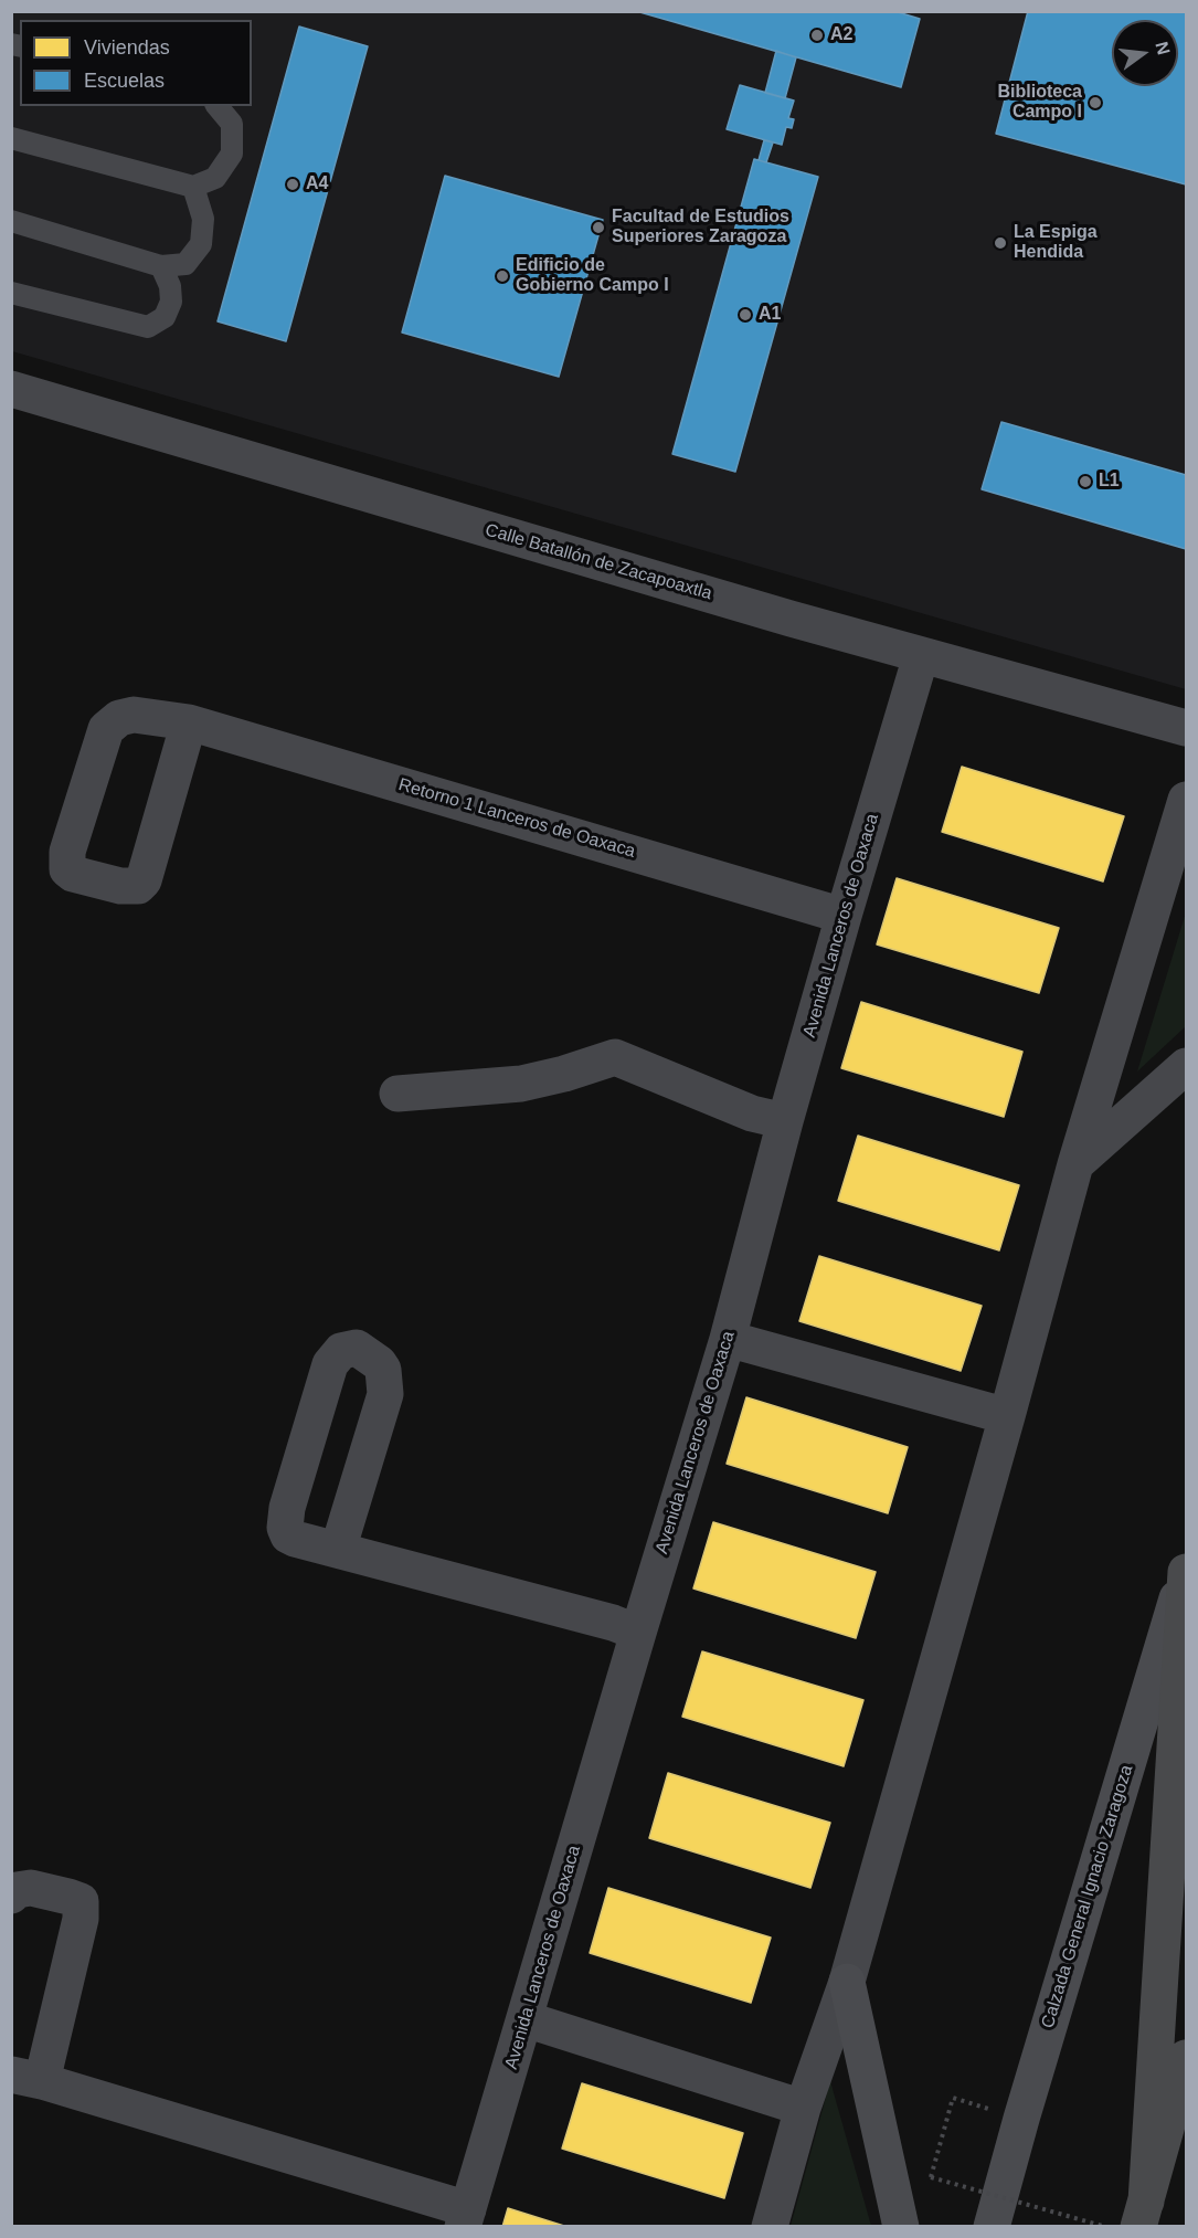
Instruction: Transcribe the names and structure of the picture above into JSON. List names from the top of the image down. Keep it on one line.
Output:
{"streets":{"main road":["Calzada General Ignacio Zaragoza"],"street":["Calle Batallón de Zacapoaxtla","Retorno 1 Lanceros de Oaxaca","Avenida Lanceros de Oaxaca"]},"crossings":[["Calle Batallón de Zacapoaxtla","Avenida Lanceros de Oaxaca"],["Retorno 1 Lanceros de Oaxaca","Avenida Lanceros de Oaxaca"]],"places":["A2","Biblioteca Campo I","A4","Facultad de Estudios Superiores Zaragoza","La Espiga Hendida","Edificio de Gobierno Campo I","A1","L1"],"legend":["Viviendas","Escuelas"],"north":"right"}
